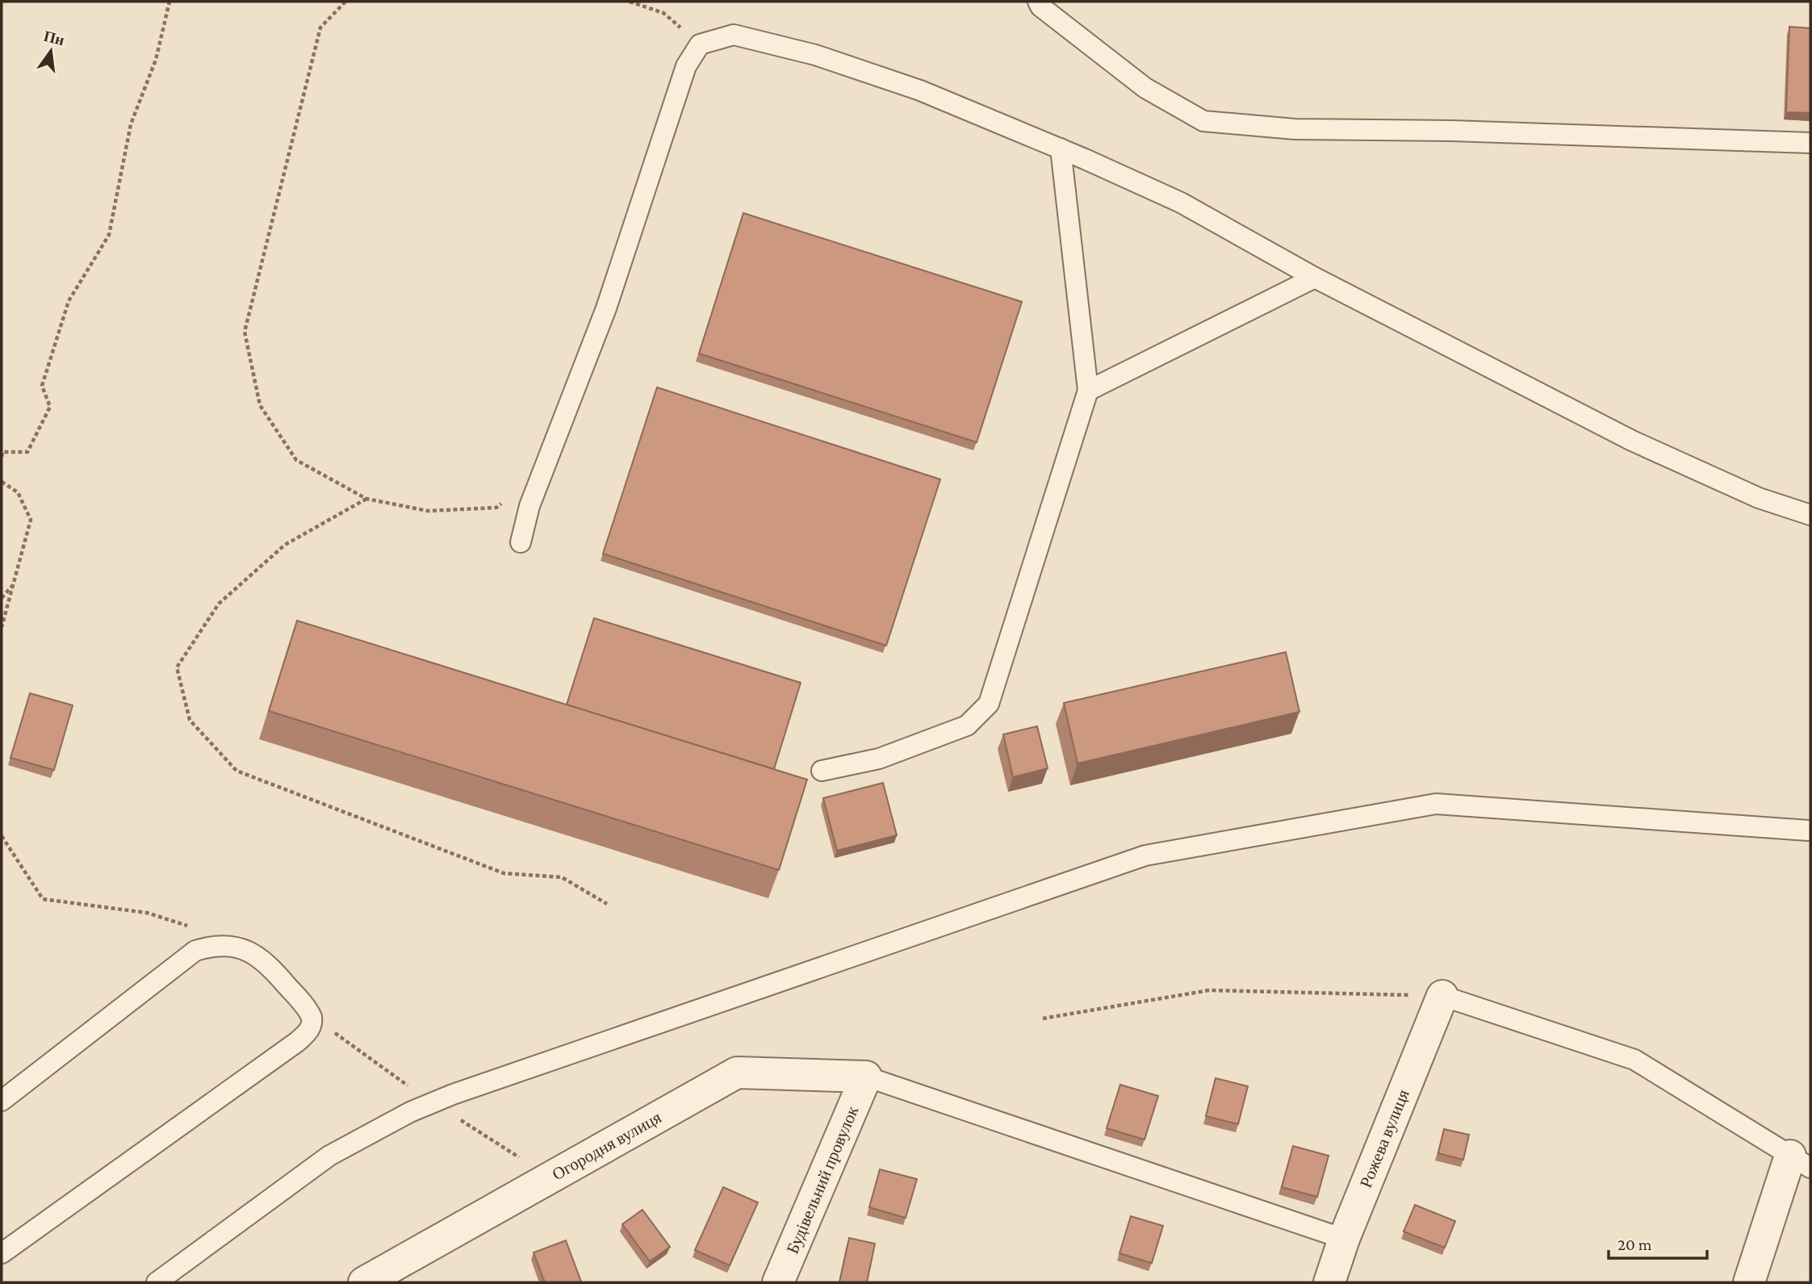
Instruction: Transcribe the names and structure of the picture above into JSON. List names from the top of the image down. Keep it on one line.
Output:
{"streets":{"street":["Рожева вулиця","Огородня вулиця","Будівельний провулок"]},"crossings":[["Огородня вулиця","Будівельний провулок"]],"scale_bar":"20 m","north":"top"}
